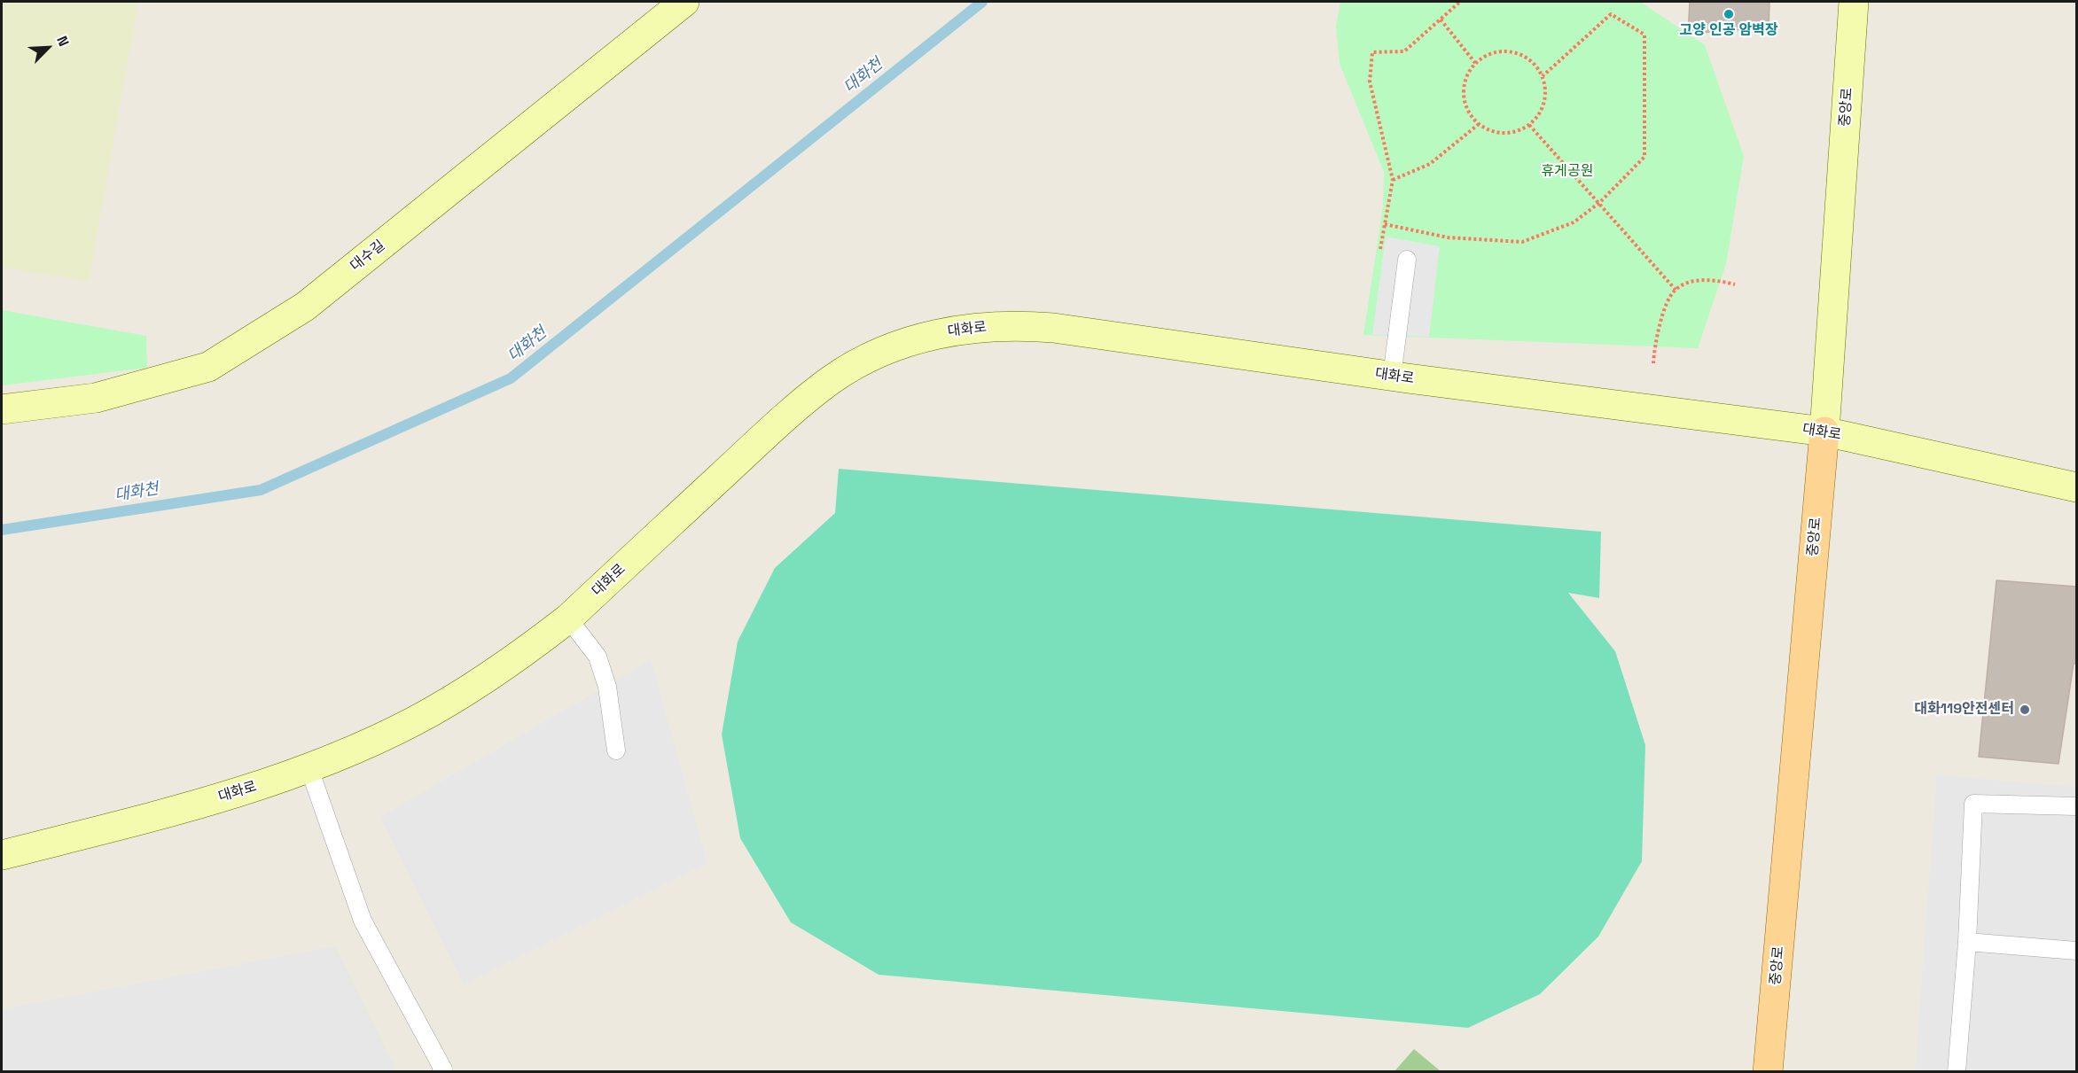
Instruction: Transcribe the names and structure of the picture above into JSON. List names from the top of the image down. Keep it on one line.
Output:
{"streets":{"main road":["중앙로"],"street":["대수길","대화로"]},"crossings":[["중앙로","대화로"]],"water":["대화천"],"parks":["휴게공원"],"places":["고양 인공 암벽장","대화119안전센터"],"north":"top right"}
